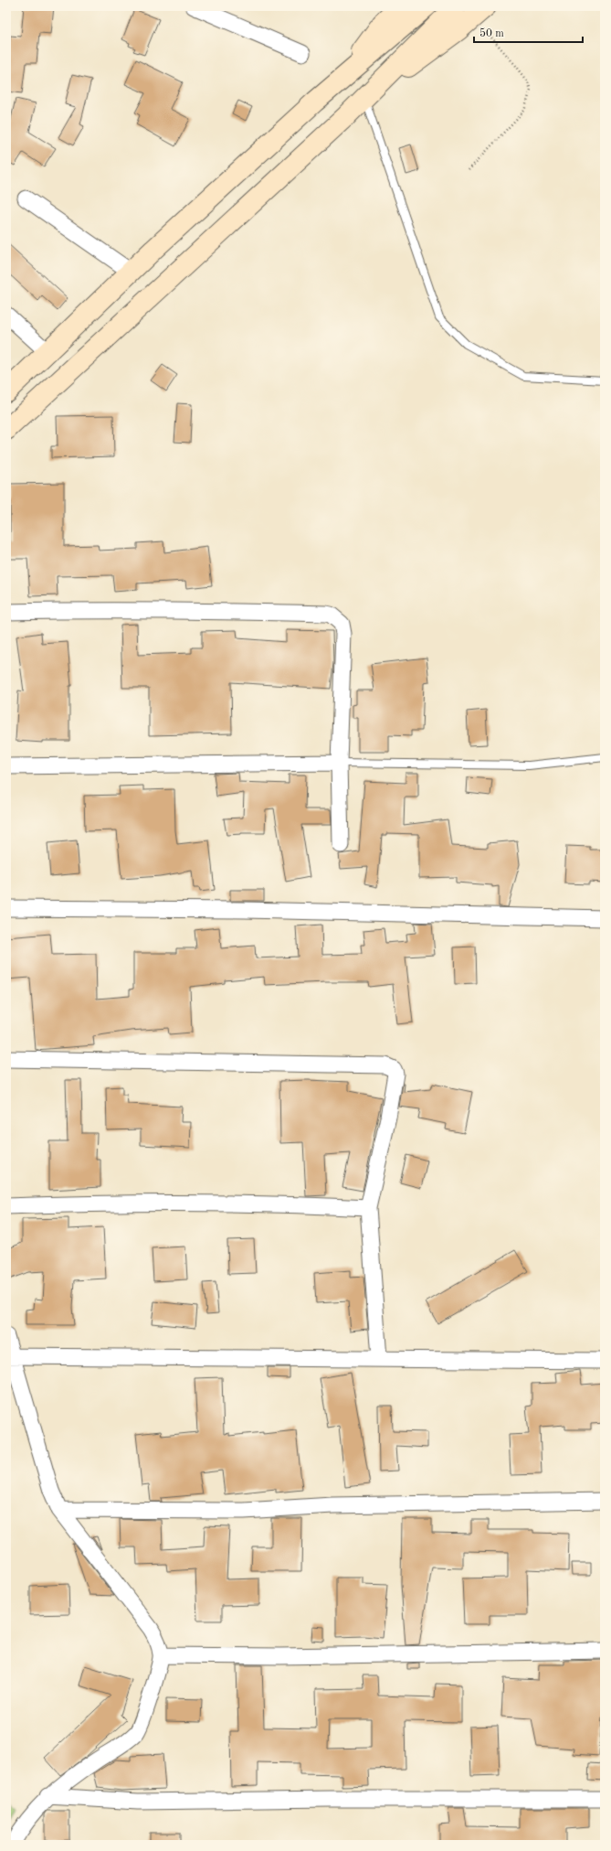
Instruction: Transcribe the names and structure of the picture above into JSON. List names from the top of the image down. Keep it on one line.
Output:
{"scale_bar":"50 m"}
